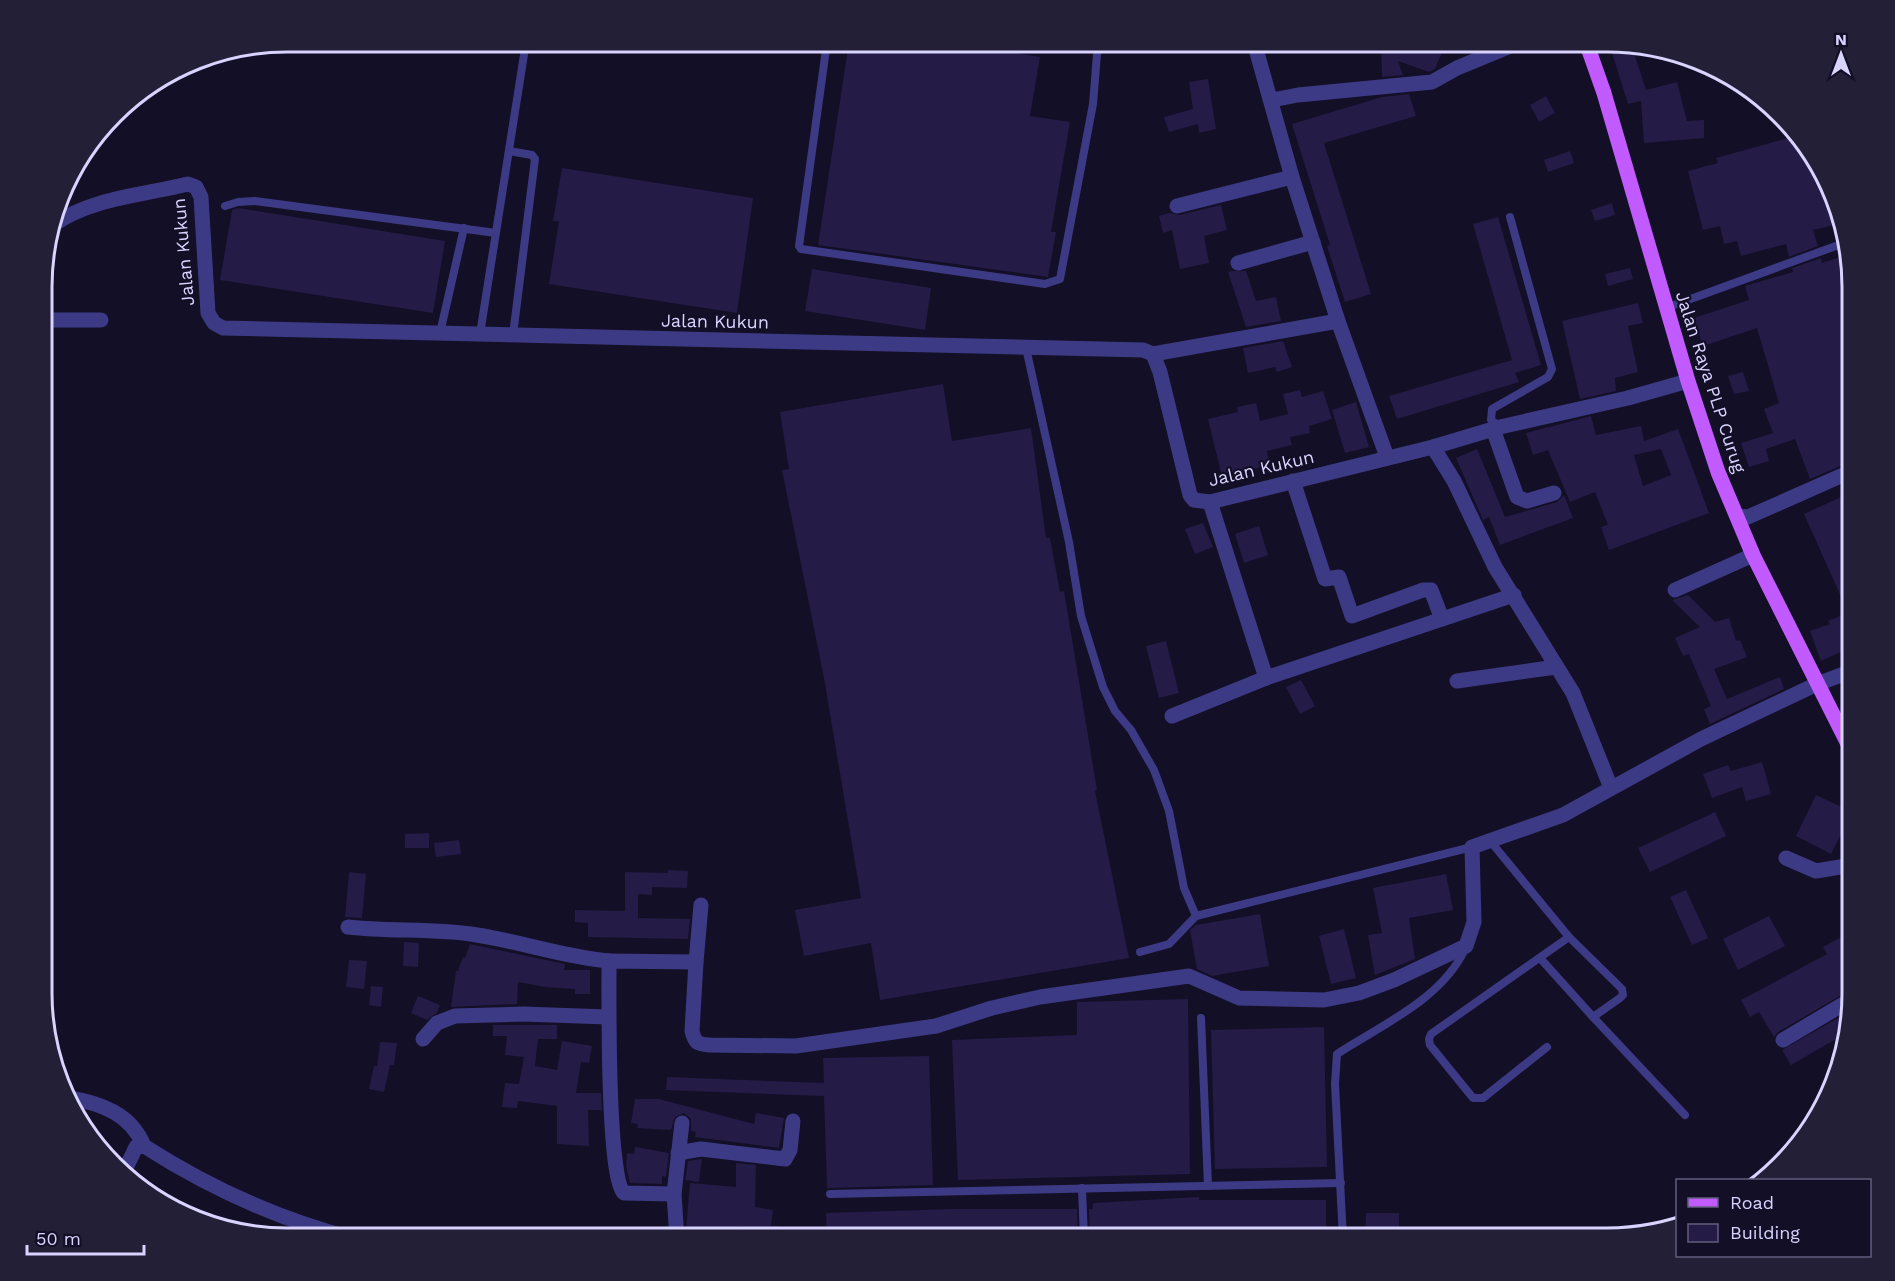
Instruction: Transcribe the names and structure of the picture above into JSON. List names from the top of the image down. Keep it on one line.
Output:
{"streets":{"main road":["Jalan Raya PLP Curug"],"street":["Jalan Kukun"]},"crossings":[["Jalan Kukun","Jalan Raya PLP Curug"]],"legend":["Road","Building"],"scale_bar":"50 m","north":"top"}
